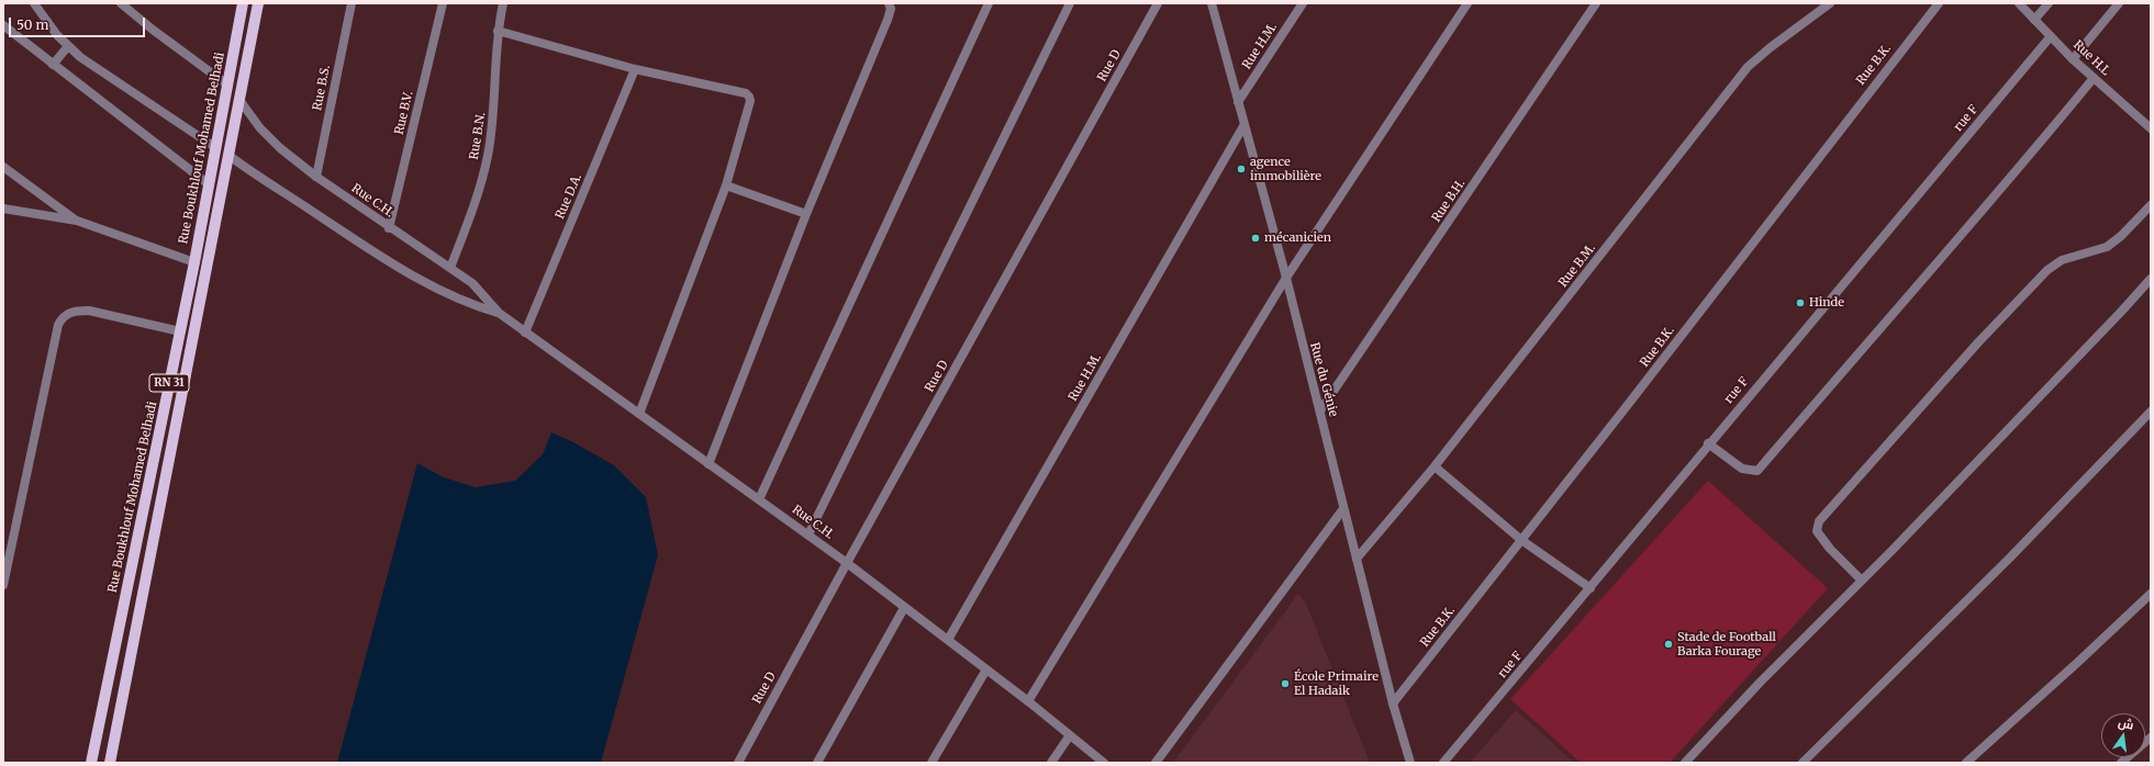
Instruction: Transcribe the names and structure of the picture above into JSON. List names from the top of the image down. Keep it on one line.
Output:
{"streets":{"main road":["Rue Boukhlouf Mohamed Belhadi","RN 31"],"street":["Rue H.M.","Rue H.L","Rue B.K.","Rue D","Rue B.S.","Rue B.V.","rue F","Rue B.N.","Rue D.A.","Rue C.H.","Rue B.H.","Rue B.M.","Rue du Génie"]},"crossings":[["Rue H.M.","Rue C.H."],["Rue H.M.","Rue du Génie"],["Rue H.L","rue F"],["Rue B.K.","Rue du Génie"],["Rue D","Rue C.H."],["Rue B.S.","Rue C.H."],["Rue B.V.","Rue C.H."],["Rue B.N.","Rue C.H."],["Rue D.A.","Rue C.H."],["Rue C.H.","RN 31"],["Rue B.H.","Rue du Génie"],["Rue B.M.","Rue du Génie"]],"places":["agence immobilière","mécanicien","Hinde","Stade de Football Barka Fourage","École Primaire El Hadaik"],"scale_bar":"50 m","north":"top"}
